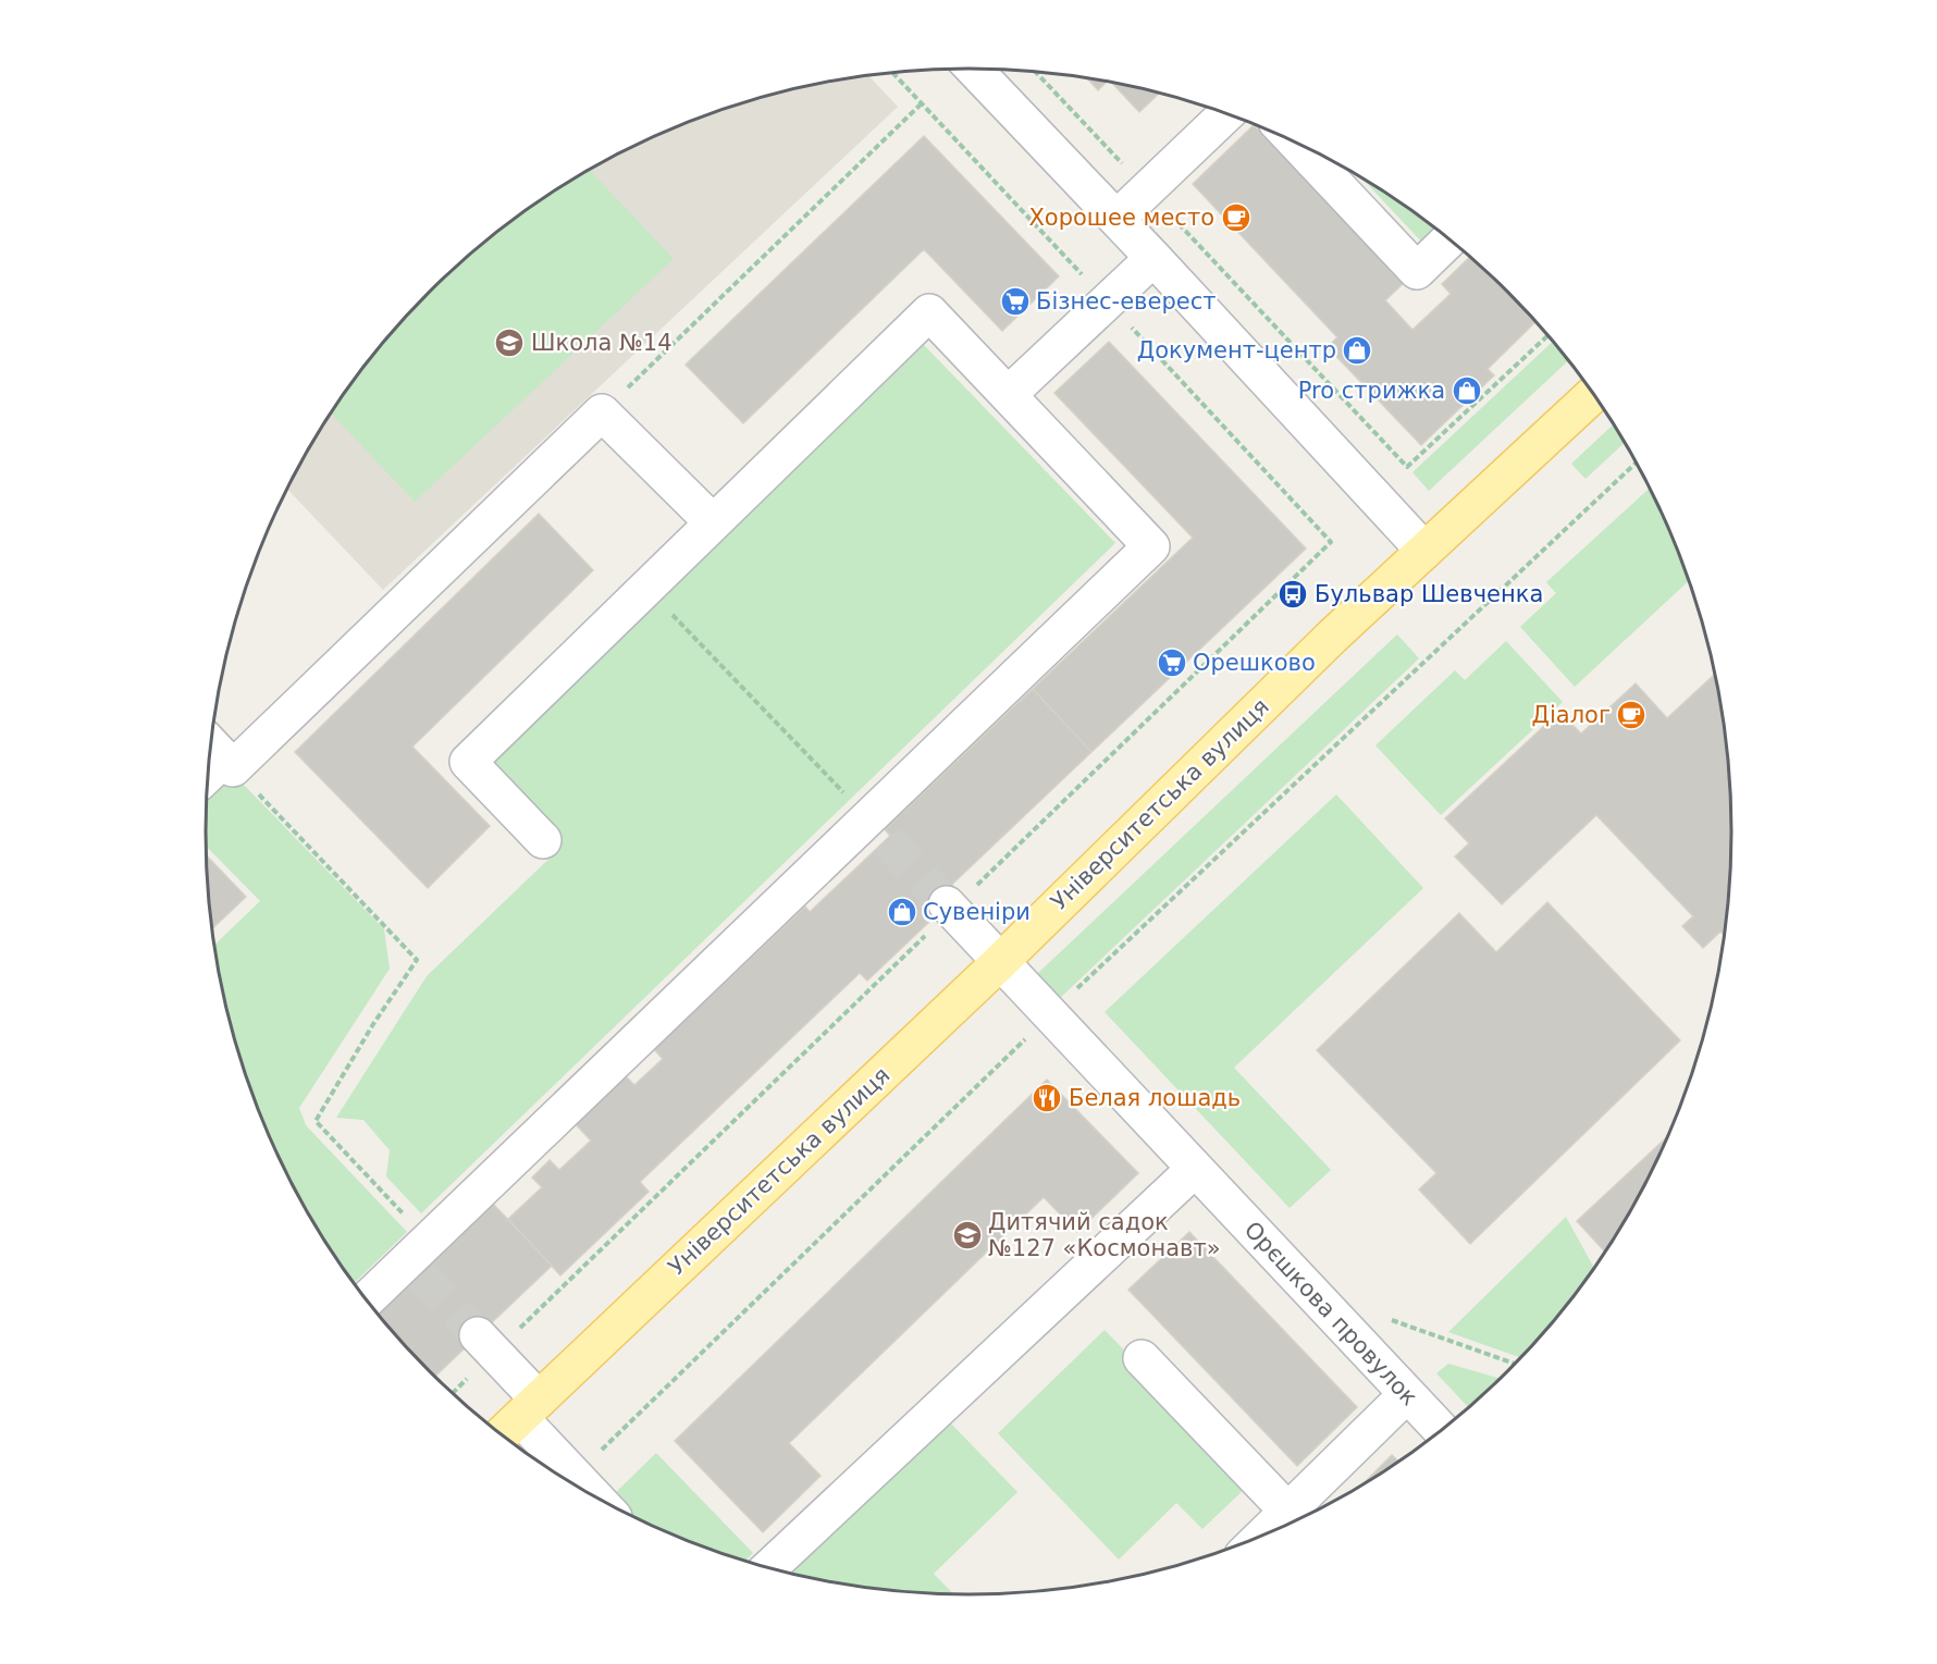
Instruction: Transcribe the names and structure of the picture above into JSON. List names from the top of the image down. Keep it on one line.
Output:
{"streets":{"main road":["Університетська вулиця"],"street":["Орєшкова провулок"]},"crossings":[["Університетська вулиця","Орєшкова провулок"]],"places":{"cafe":["Хорошее место","Діалог"],"supermarket":["Бізнес-еверест","Орешково"],"school or university":["Школа №14","Дитячий садок №127 «Космонавт»"],"shop":["Документ-центр","Pro стрижка","Сувеніри"],"bus stop":["Бульвар Шевченка"],"restaurant":["Белая лошадь"]}}
